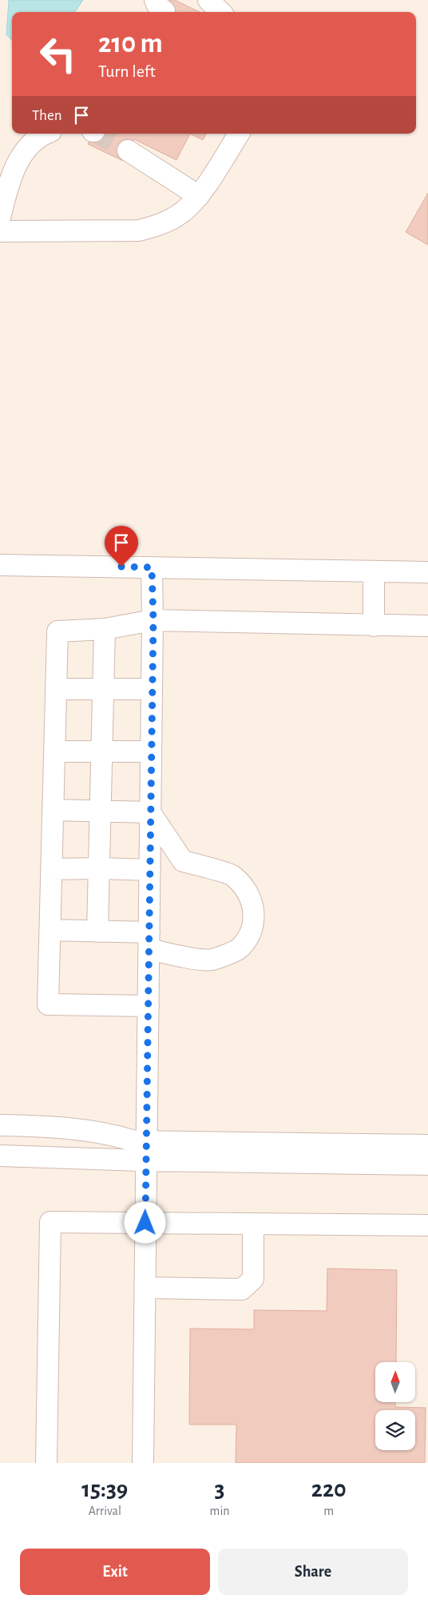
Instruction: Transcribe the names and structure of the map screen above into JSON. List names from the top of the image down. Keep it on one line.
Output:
{"north":"top","page":{"turn":["210 m","Turn left"],"then":"Then","eta":["15:39","Arrival","3","min","220","m"],"buttons":["Exit","Share"]}}
